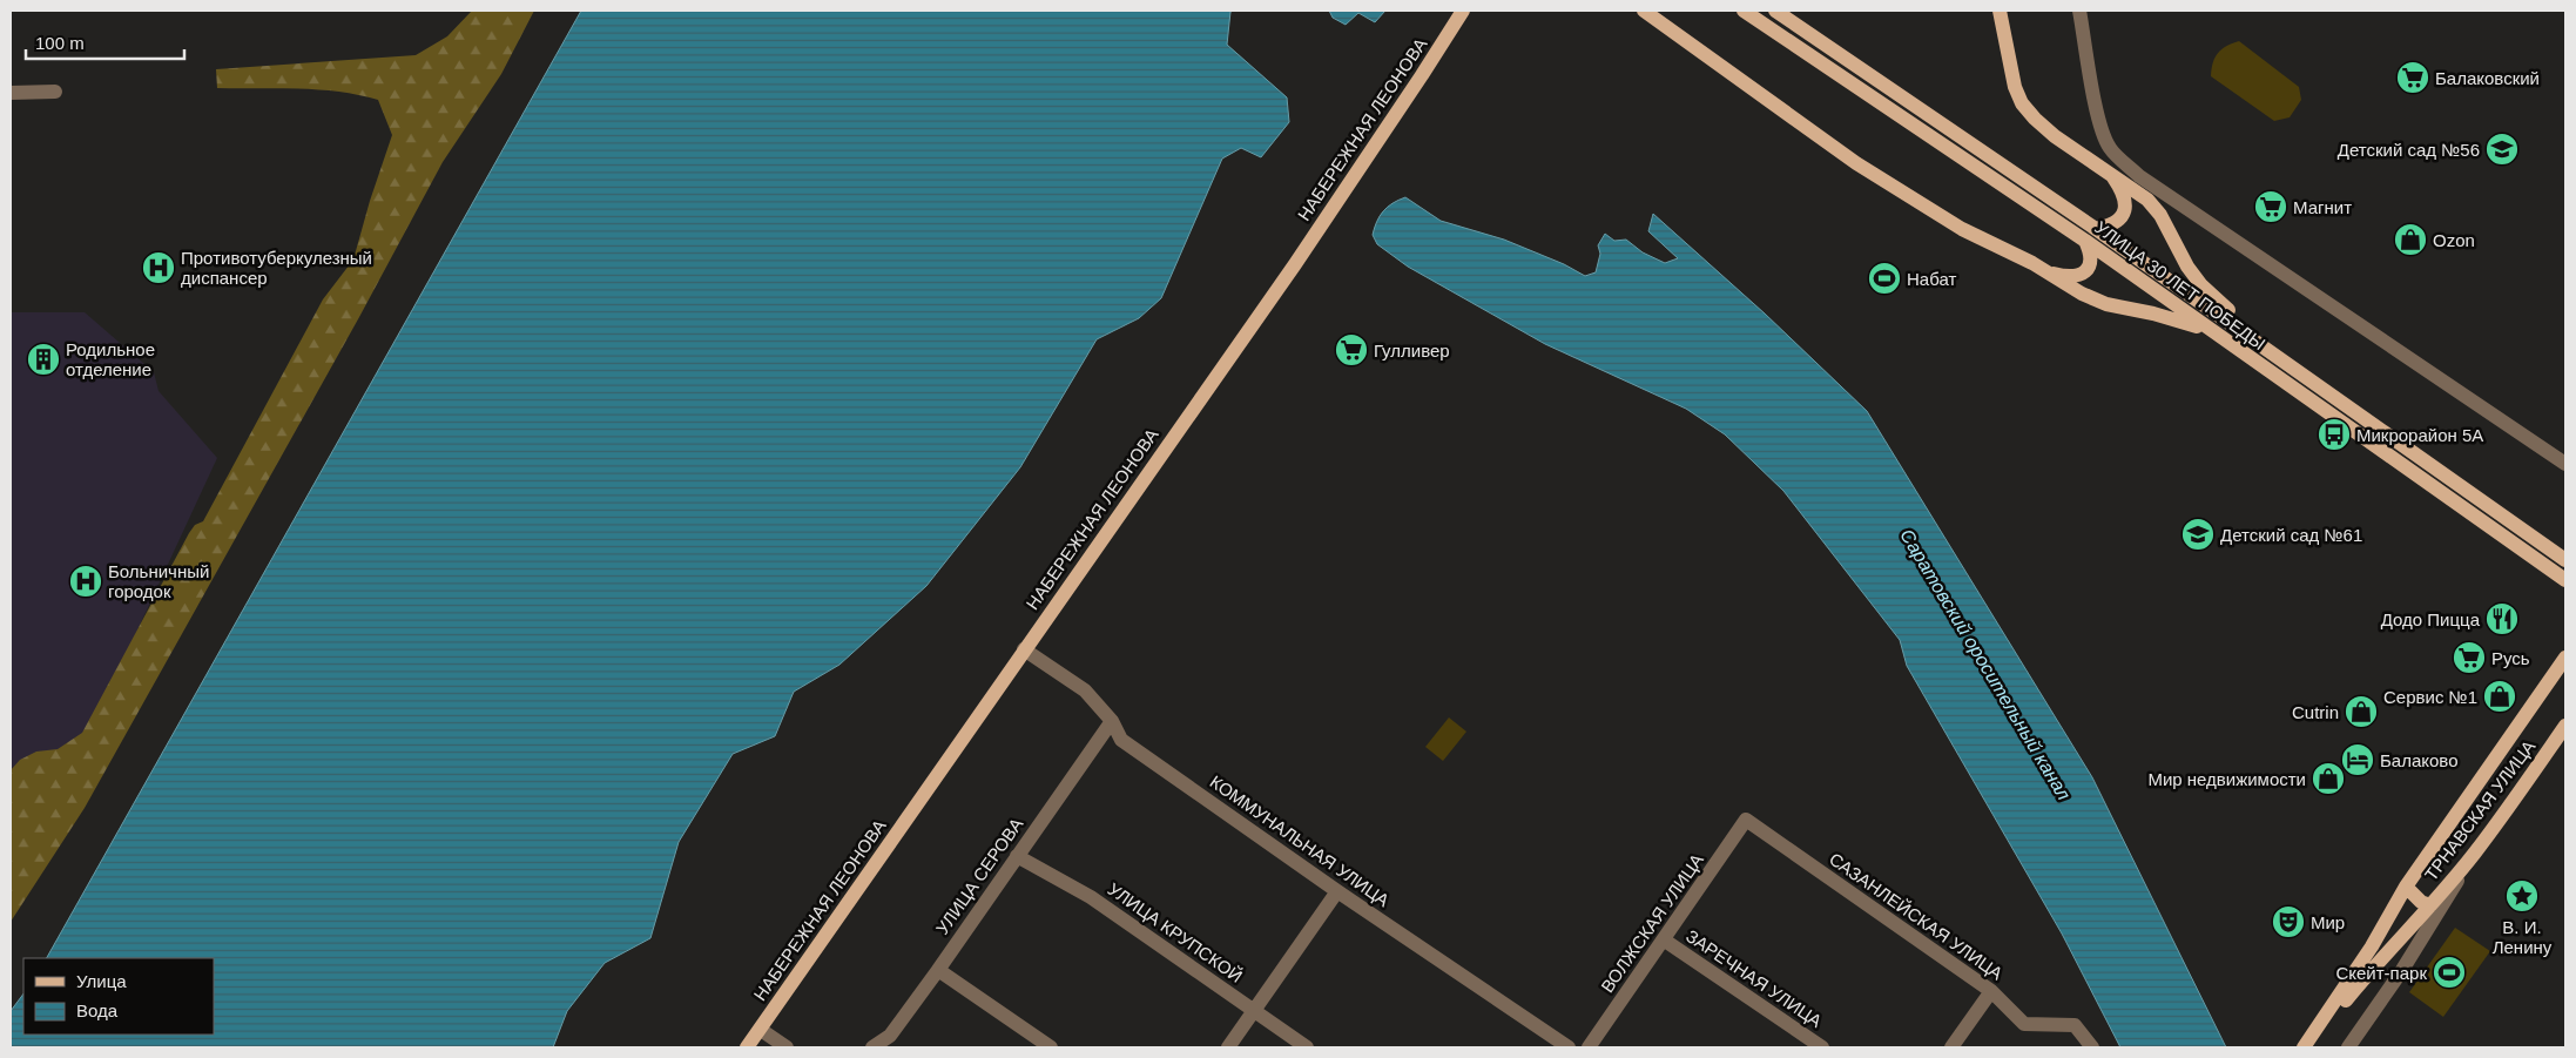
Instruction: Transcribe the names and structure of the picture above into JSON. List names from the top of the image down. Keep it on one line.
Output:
{"streets":{"main road":["НАБЕРЕЖНАЯ ЛЕОНОВА","УЛИЦА 30 ЛЕТ ПОБЕДЫ","ТРНАВСКАЯ УЛИЦА"],"street":["КОММУНАЛЬНАЯ УЛИЦА","УЛИЦА СЕРОВА","САЗАНЛЕЙСКАЯ УЛИЦА","ВОЛЖСКАЯ УЛИЦА","УЛИЦА КРУПСКОЙ","ЗАРЕЧНАЯ УЛИЦА"]},"crossings":[["НАБЕРЕЖНАЯ ЛЕОНОВА","КОММУНАЛЬНАЯ УЛИЦА"],["КОММУНАЛЬНАЯ УЛИЦА","УЛИЦА СЕРОВА"],["УЛИЦА СЕРОВА","УЛИЦА КРУПСКОЙ"],["САЗАНЛЕЙСКАЯ УЛИЦА","ВОЛЖСКАЯ УЛИЦА"],["ВОЛЖСКАЯ УЛИЦА","ЗАРЕЧНАЯ УЛИЦА"]],"water":["Саратовский оросительный канал"],"places":{"supermarket":["Балаковский","Магнит","Гулливер","Русь"],"school or university":["Детский сад №56","Детский сад №61"],"shop":["Ozon","Сервис №1","Cutrin","Мир недвижимости"],"hospital":["Противотуберкулезный диспансер","Больничный городок"],"sports":["Набат","Скейт-парк"],"building":["Родильное отделение"],"bus stop":["Микрорайон 5А"],"restaurant":["Додо Пицца"],"hotel":["Балаково"],"place":["В. И. Ленину"],"theatre":["Мир"]},"legend":["Улица","Вода"],"scale_bar":"100 m"}
